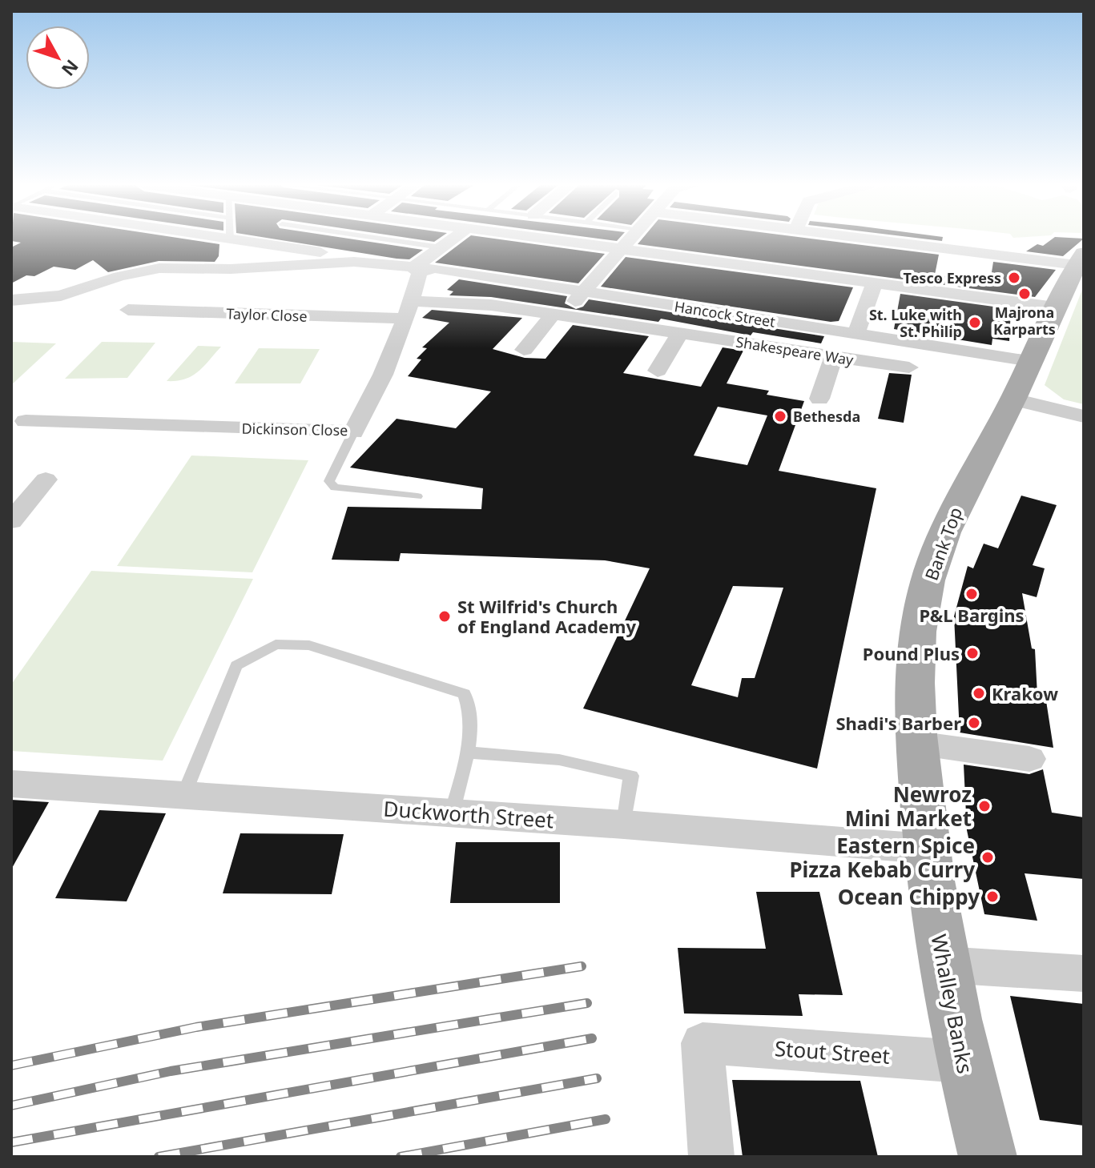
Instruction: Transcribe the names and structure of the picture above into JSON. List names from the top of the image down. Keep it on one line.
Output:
{"streets":{"main road":["Bank Top","Whalley Banks"],"street":["Hancock Street","Taylor Close","Shakespeare Way","Dickinson Close","Duckworth Street","Stout Street"]},"crossings":[["Hancock Street","Dickinson Close"],["Hancock Street","Bank Top"],["Taylor Close","Shakespeare Way"],["Taylor Close","Dickinson Close"],["Shakespeare Way","Dickinson Close"],["Bank Top","Duckworth Street"],["Bank Top","Whalley Banks"],["Duckworth Street","Whalley Banks"],["Whalley Banks","Stout Street"]],"places":["Tesco Express","Majrona Karparts","St. Luke with St. Philip","Bethesda","P&L Bargins","St Wilfrid's Church of England Academy","Pound Plus","Krakow","Shadi's Barber","Newroz Mini Market","Eastern Spice Pizza Kebab Curry","Ocean Chippy"],"north":"bottom right"}
